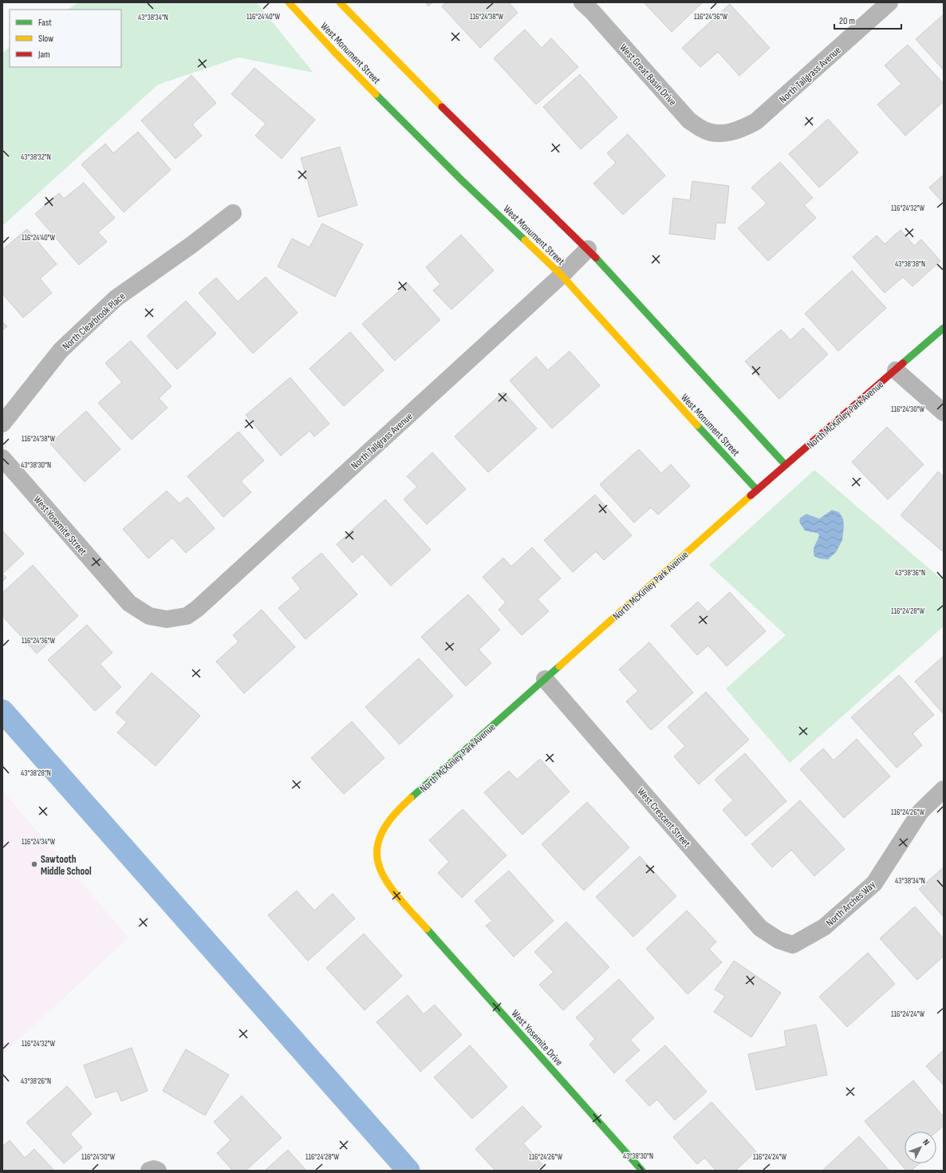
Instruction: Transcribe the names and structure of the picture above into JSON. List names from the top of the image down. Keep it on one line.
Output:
{"streets":{"street":["West Monument Street","West Great Basin Drive","North Tallgrass Avenue","North Clearbrook Place","North McKinley Park Avenue","West Yosemite Street","West Crescent Street","North Arches Way","West Yosemite Drive"]},"crossings":[["West Monument Street","North Tallgrass Avenue"],["West Monument Street","North McKinley Park Avenue"],["West Great Basin Drive","North Tallgrass Avenue"],["North Tallgrass Avenue","West Yosemite Street"],["North McKinley Park Avenue","West Crescent Street"],["North McKinley Park Avenue","West Yosemite Drive"],["West Crescent Street","North Arches Way"]],"places":["Sawtooth Middle School"],"legend":["Fast","Slow","Jam"],"scale_bar":"20 m","north":"top right","coordinates":["116°24'40\"W","116°24'38\"W","116°24'36\"W","43°38'34\"N","43°38'32\"N","116°24'32\"W","43°38'38\"N","116°24'30\"W","43°38'30\"N","43°38'36\"N","116°24'28\"W","43°38'28\"N","116°24'26\"W","116°24'34\"W","116°24'24\"W","43°38'26\"N"]}
